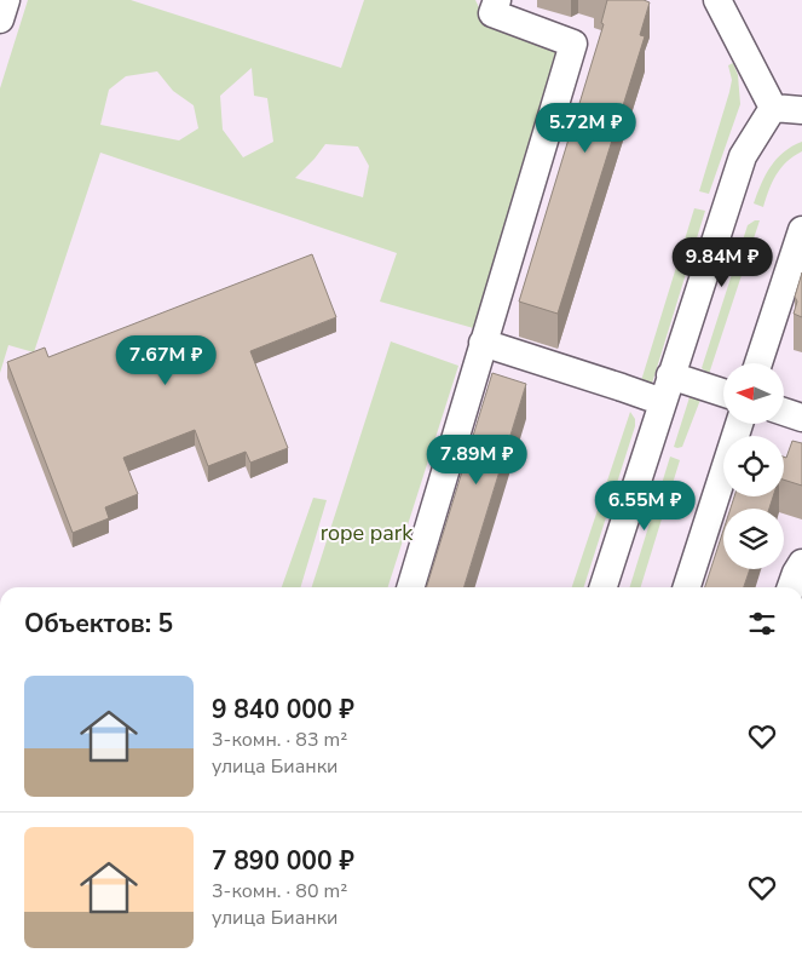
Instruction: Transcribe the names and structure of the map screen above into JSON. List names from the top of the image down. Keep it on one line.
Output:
{"parks":["rope park"],"north":"left","page":{"price":["5.72M ₽","9.84M ₽","7.67M ₽","7.89M ₽","6.55M ₽"],"heading":"Объектов: 5","list":[{"name":"9 840 000 ₽","note":"3-комн. · 83 m² · улица Бианки"},{"name":"7 890 000 ₽","note":"3-комн. · 80 m² · улица Бианки"}]}}
